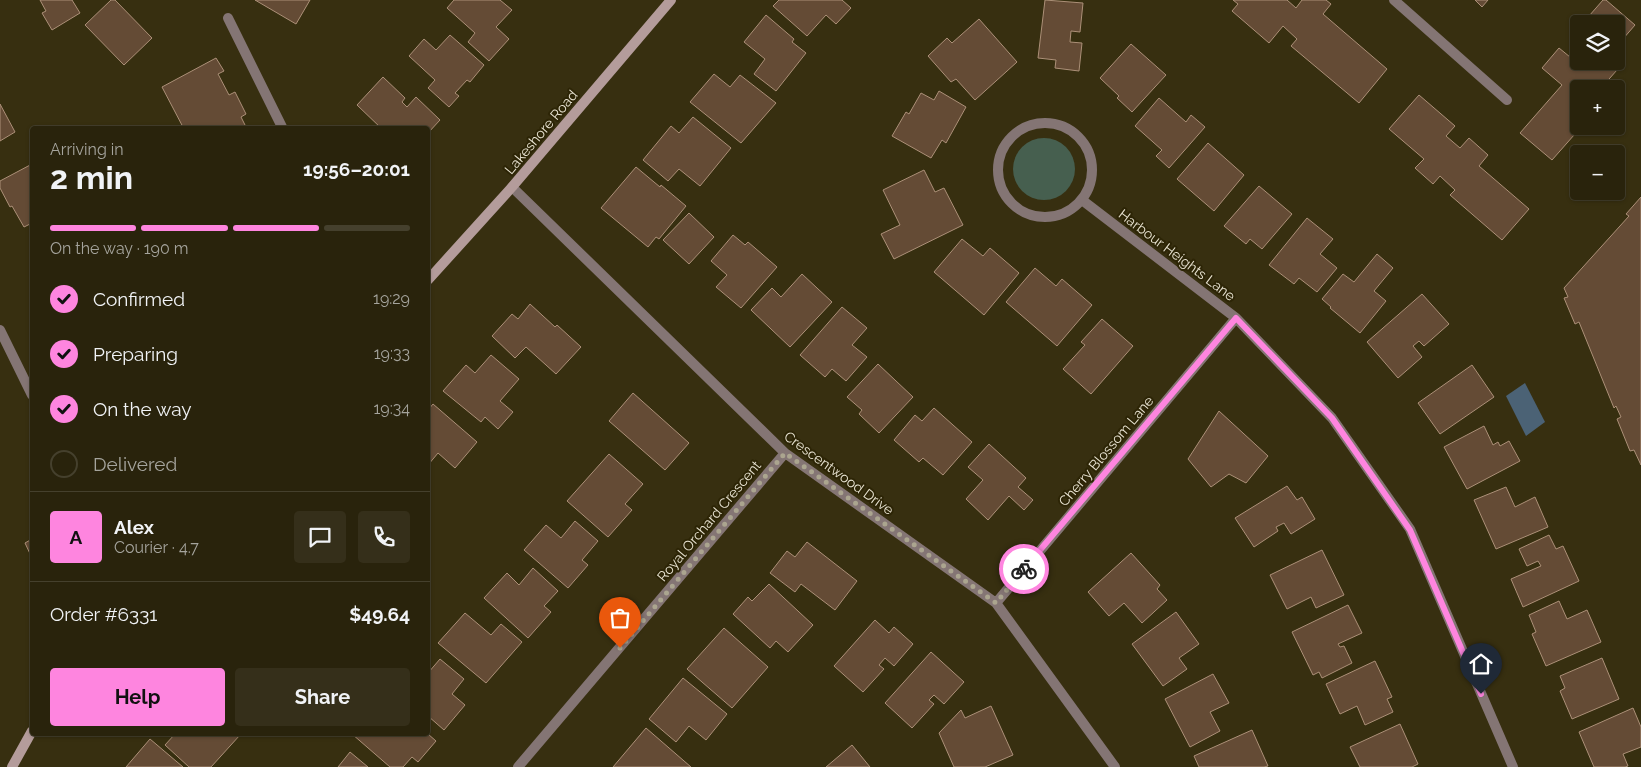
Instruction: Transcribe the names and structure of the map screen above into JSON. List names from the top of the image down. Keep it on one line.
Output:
{"streets":{"main road":["Lakeshore Road"],"street":["Harbour Heights Lane","Cherry Blossom Lane","Crescentwood Drive","Royal Orchard Crescent"]},"crossings":[["Lakeshore Road","Crescentwood Drive"],["Harbour Heights Lane","Cherry Blossom Lane"],["Cherry Blossom Lane","Crescentwood Drive"],["Crescentwood Drive","Royal Orchard Crescent"]],"page":{"map_buttons":["+","−"],"heading":["2 min","Arriving in","19:56–20:01"],"panel":["Alex","Courier · 4.7","Order #6331","$49.64"],"bar":"On the way · 190 m","list":[["Confirmed","19:29"],["Preparing","19:33"],["On the way","19:34"],"Delivered"],"round":"A","buttons":["Help","Share"]}}
